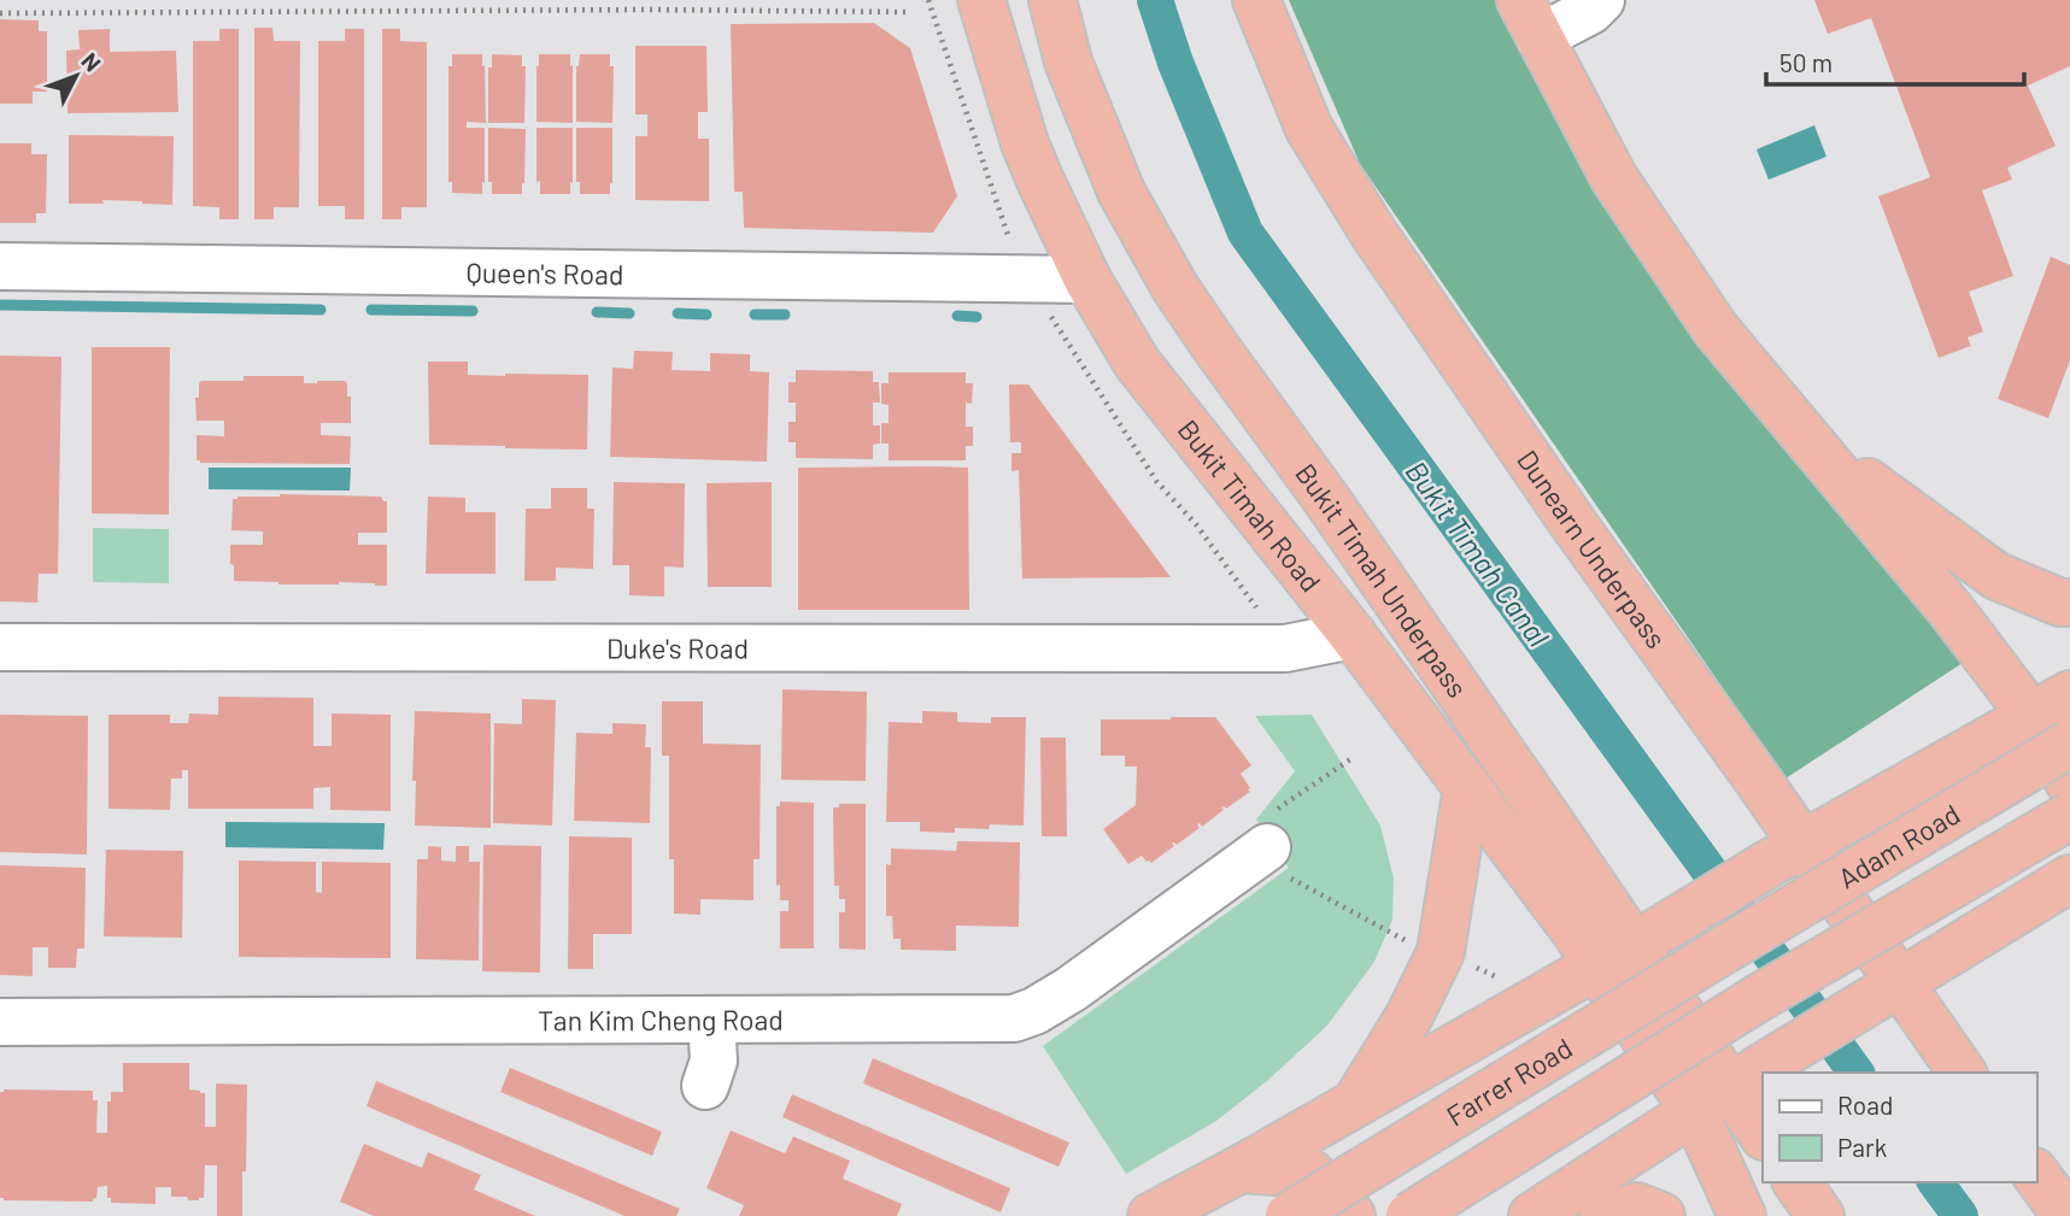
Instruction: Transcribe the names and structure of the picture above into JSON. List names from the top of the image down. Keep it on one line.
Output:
{"streets":{"highway":["Bukit Timah Road","Dunearn Underpass","Bukit Timah Underpass","Adam Road","Farrer Road"],"street":["Queen's Road","Duke's Road","Tan Kim Cheng Road"]},"crossings":[["Queen's Road","Bukit Timah Road"],["Bukit Timah Road","Duke's Road"],["Adam Road","Farrer Road"]],"water":["Bukit Timah Canal"],"legend":["Road","Park"],"scale_bar":"50 m","north":"top right"}
